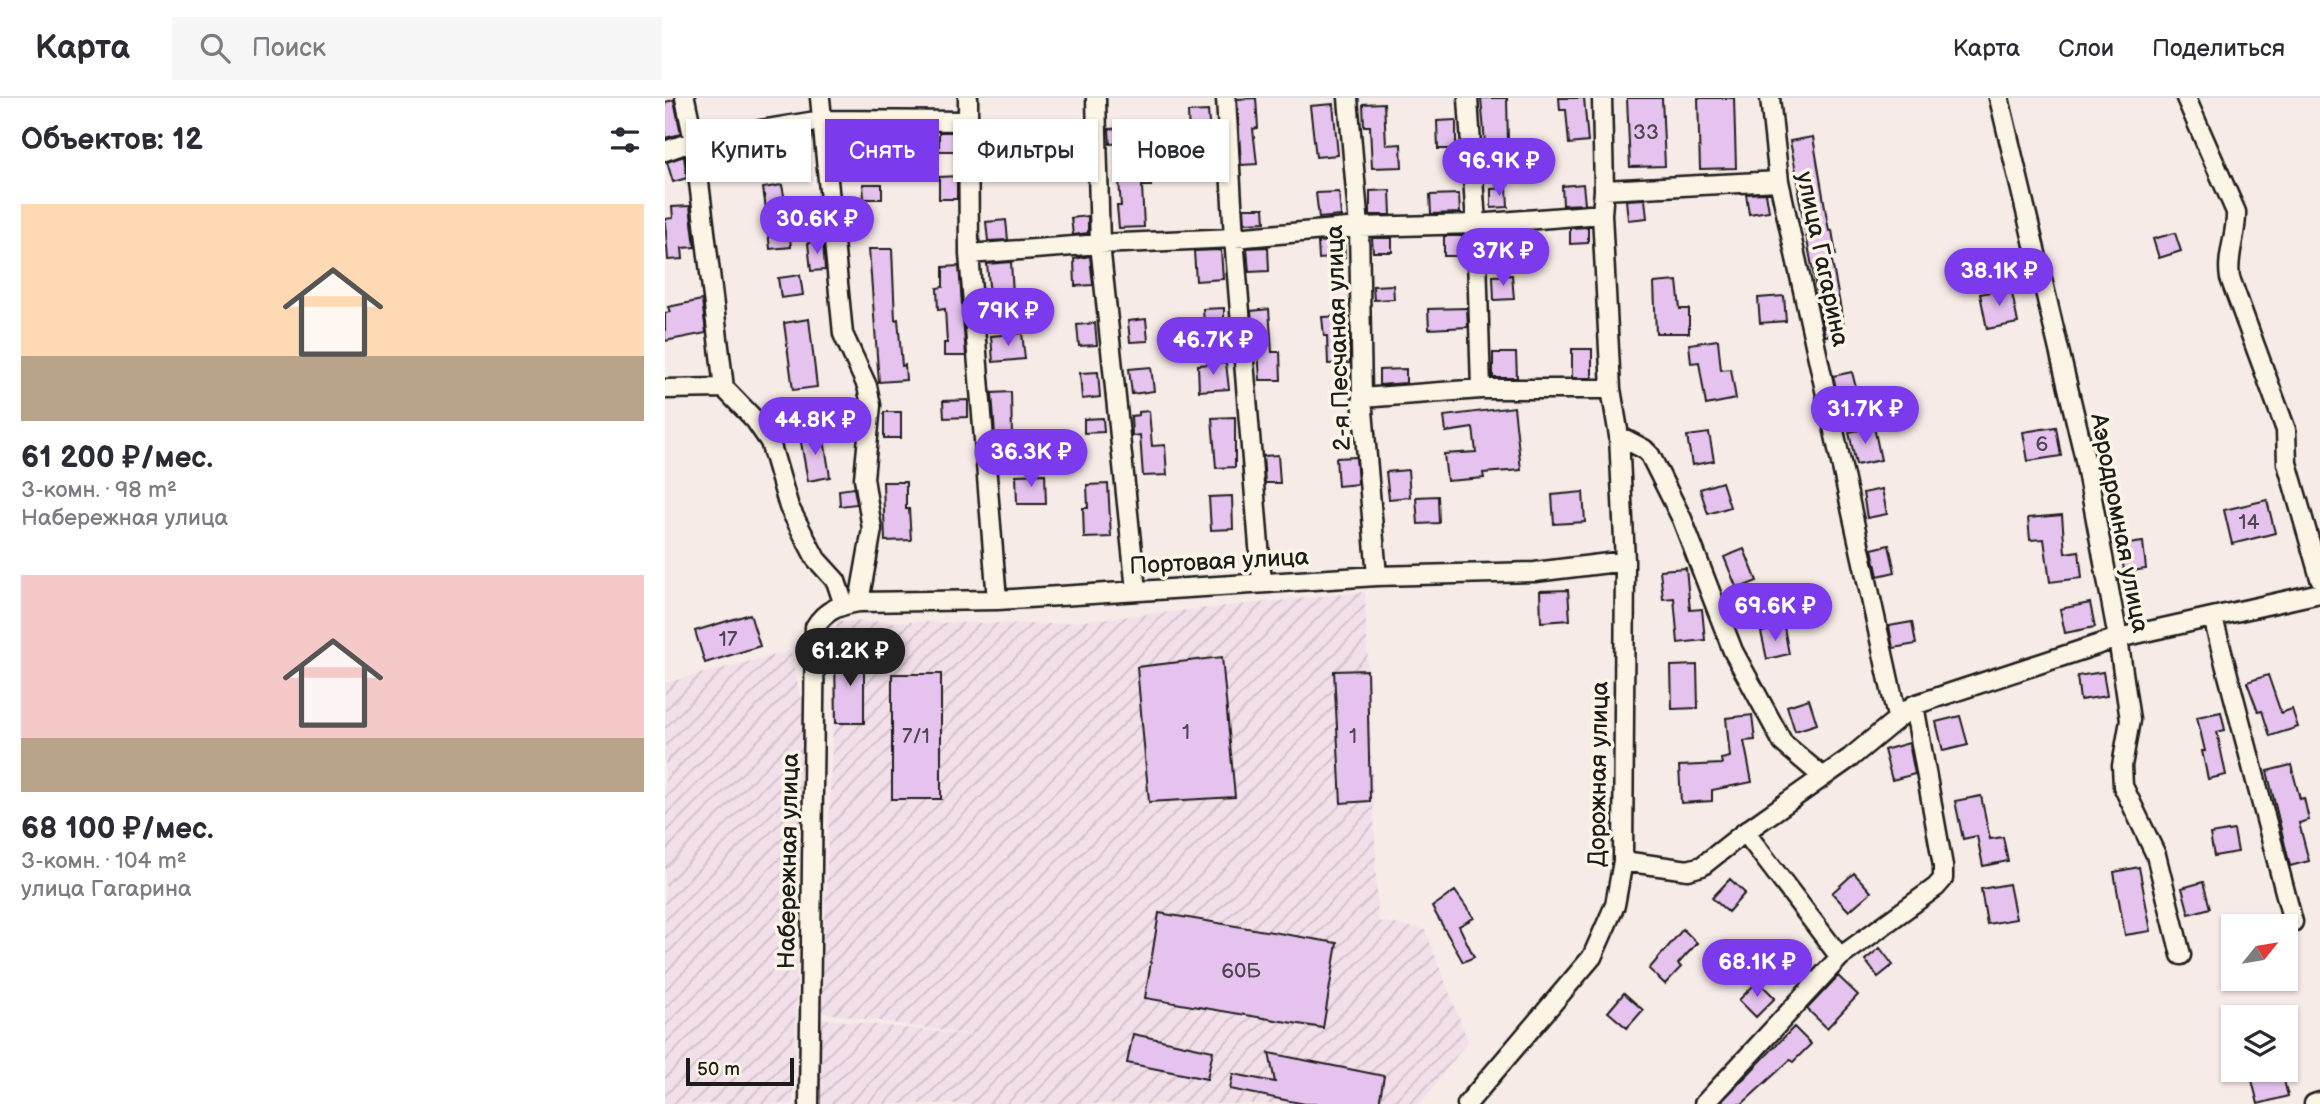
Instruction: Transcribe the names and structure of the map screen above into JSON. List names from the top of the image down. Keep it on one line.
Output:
{"streets":{"street":["улица Гагарина","2-я Песчаная улица","Аэродромная улица","Портовая улица","Дорожная улица","Набережная улица"]},"crossings":[["2-я Песчаная улица","Портовая улица"],["Портовая улица","Дорожная улица"],["Портовая улица","Набережная улица"]],"house_numbers":["33","6","14","17","1","7/1","1","60Б"],"scale_bar":"50 m","north":"top right","page":{"header":"Карта","search":"Поиск","nav":["Карта","Слои","Поделиться"],"heading":"Объектов: 12","chip":["Купить","Снять","Фильтры","Новое"],"price":["96.9K ₽","30.6K ₽","37K ₽","38.1K ₽","79K ₽","46.7K ₽","31.7K ₽","44.8K ₽","36.3K ₽","69.6K ₽","61.2K ₽","68.1K ₽"],"list":[{"name":"61 200 ₽/мес.","note":"3-комн. · 98 m² · Набережная улица"},{"name":"68 100 ₽/мес.","note":"3-комн. · 104 m² · улица Гагарина"}],"scale":"50 m"}}
